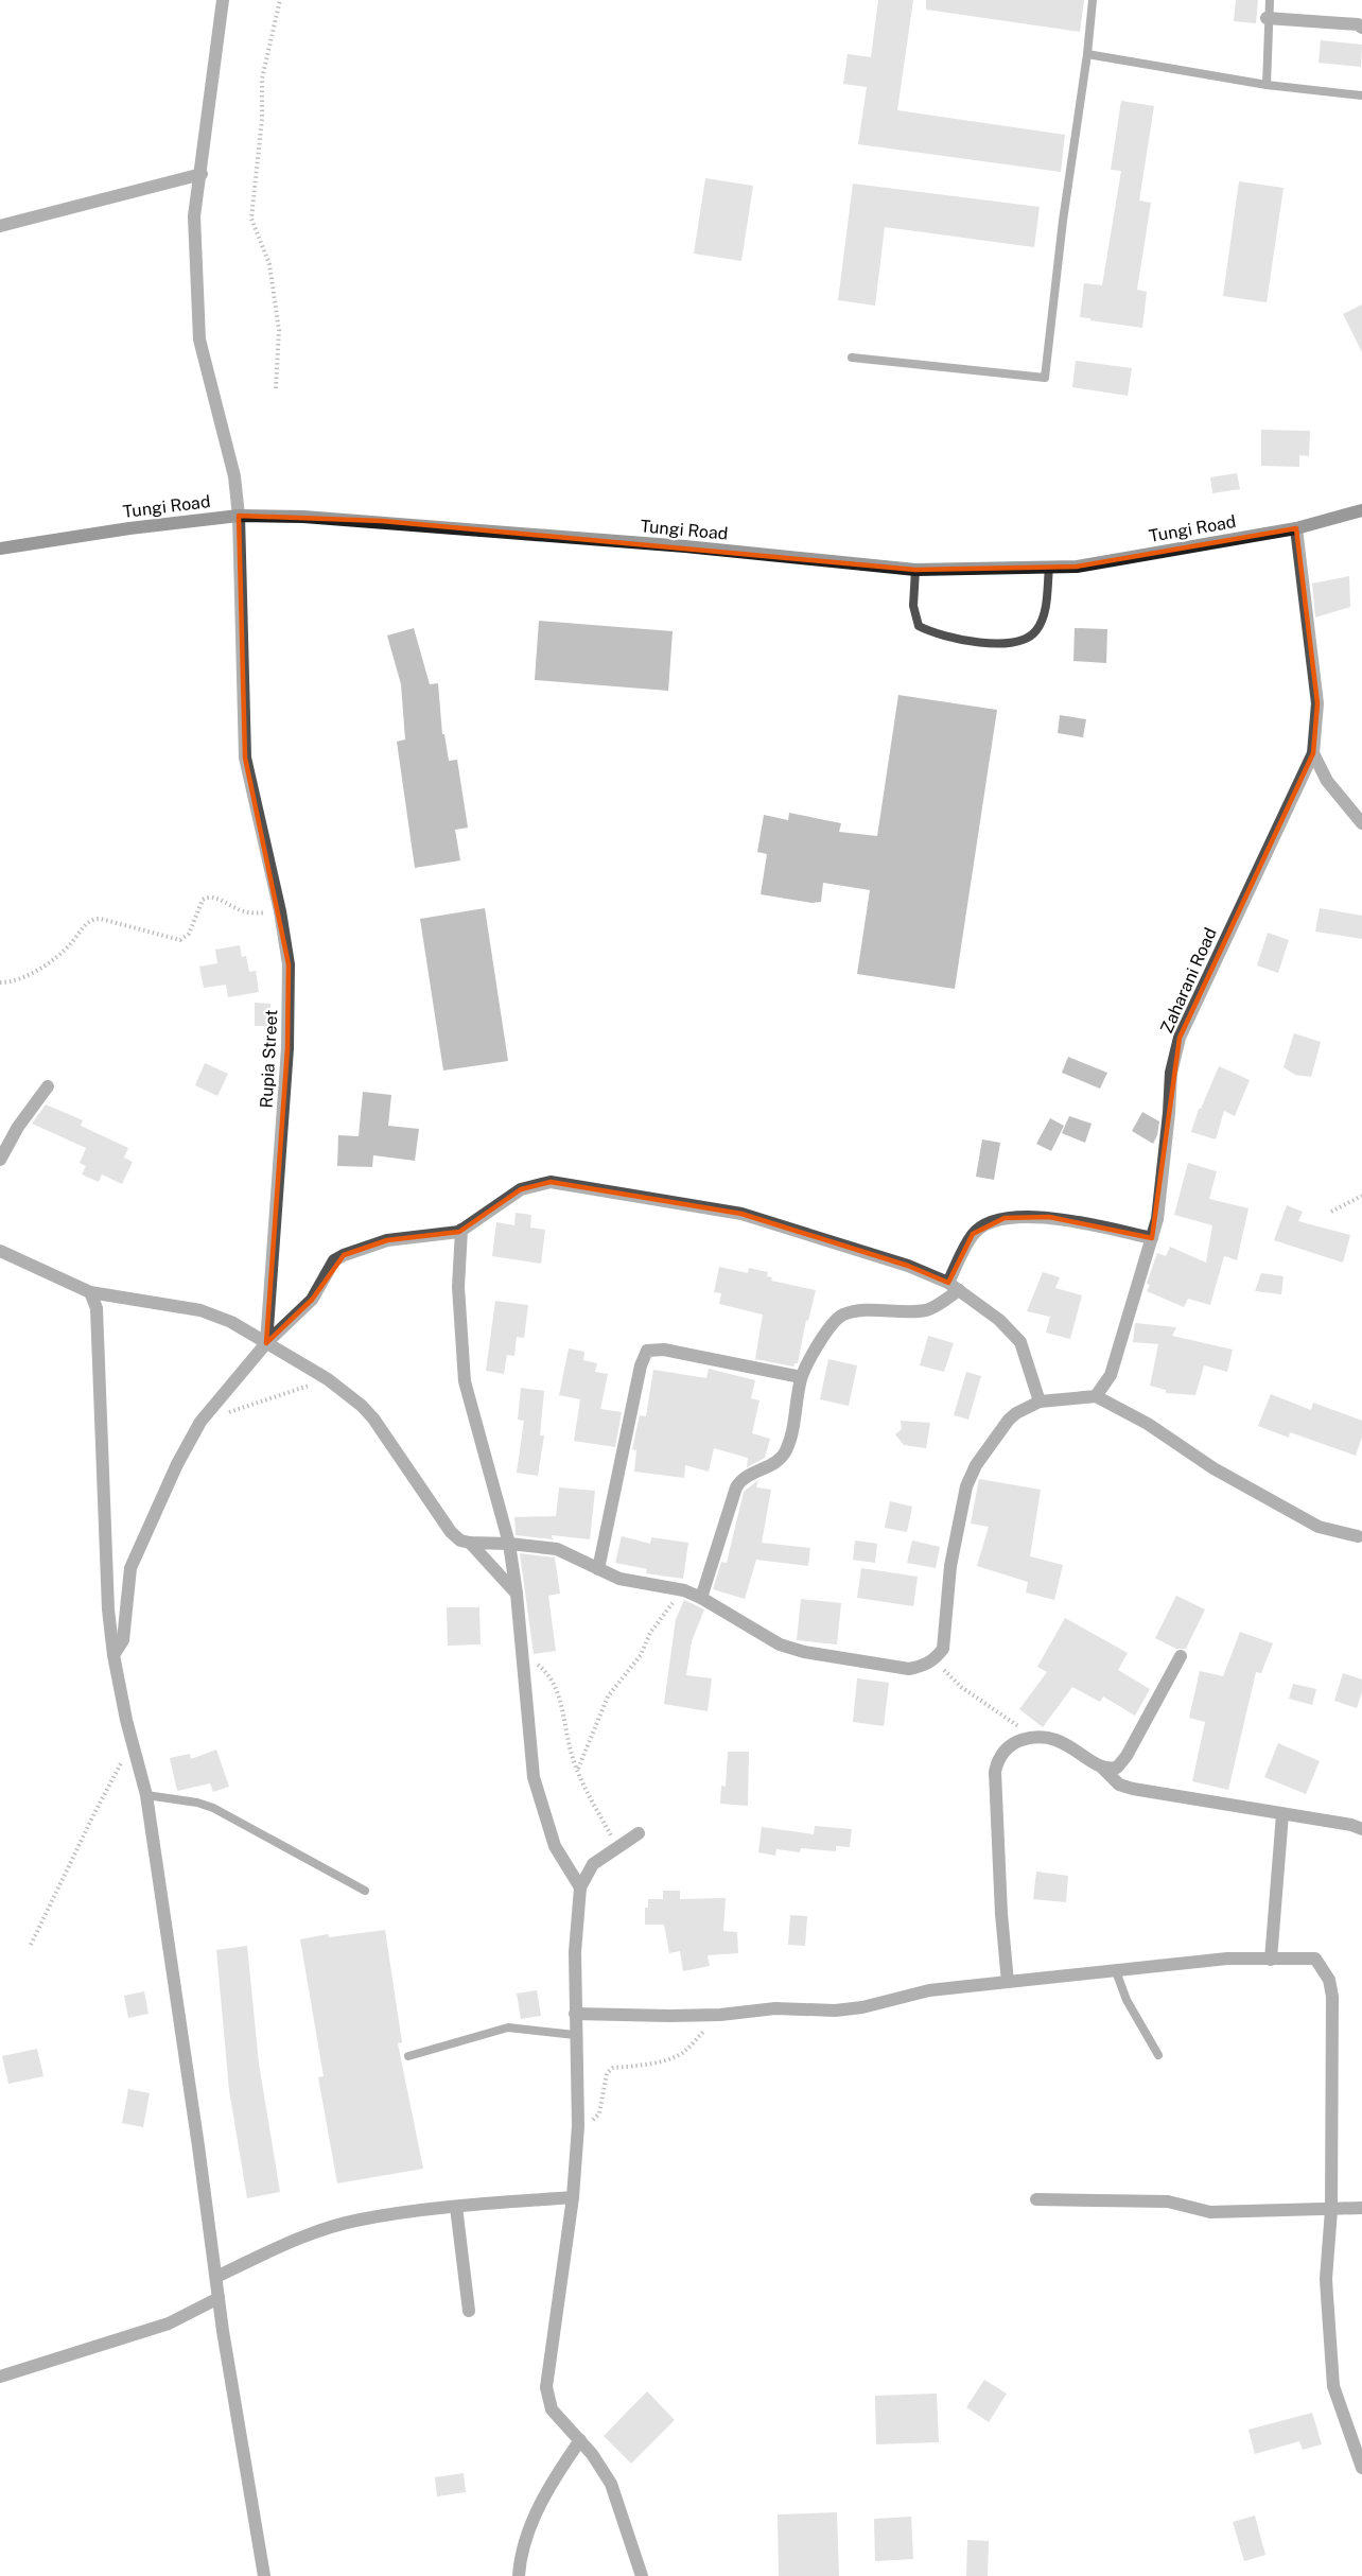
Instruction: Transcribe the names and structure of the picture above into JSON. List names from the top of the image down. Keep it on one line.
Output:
{"streets":{"main road":["Tungi Road"],"street":["Zaharani Road","Rupia Street"]},"crossings":[["Tungi Road","Zaharani Road"],["Tungi Road","Rupia Street"]]}
